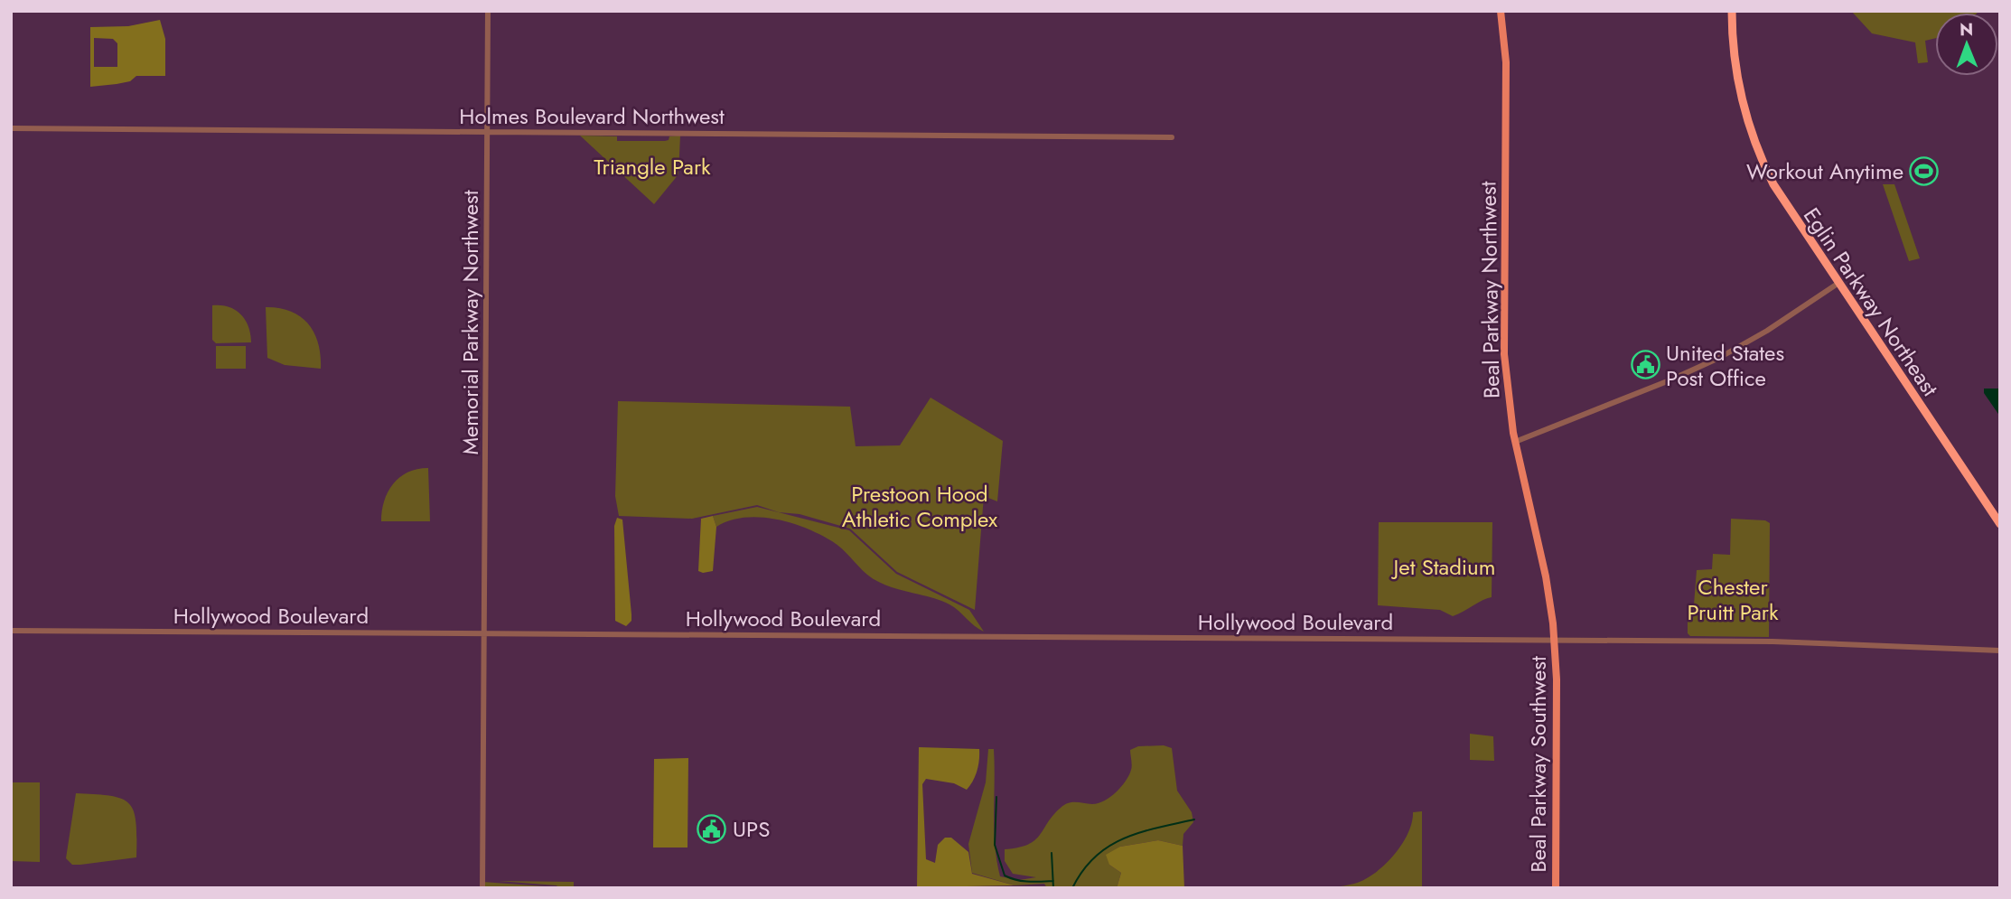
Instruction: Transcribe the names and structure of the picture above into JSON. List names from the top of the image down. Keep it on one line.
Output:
{"streets":{"highway":["Eglin Parkway Northeast"],"main road":["Beal Parkway Northwest","Beal Parkway Southwest"],"street":["Holmes Boulevard Northwest","Memorial Parkway Northwest","Hollywood Boulevard"]},"crossings":[["Holmes Boulevard Northwest","Memorial Parkway Northwest"],["Beal Parkway Northwest","Hollywood Boulevard"],["Beal Parkway Northwest","Beal Parkway Southwest"],["Memorial Parkway Northwest","Hollywood Boulevard"],["Hollywood Boulevard","Beal Parkway Southwest"]],"parks":["Triangle Park","Prestoon Hood Athletic Complex","Jet Stadium","Chester Pruitt Park"],"places":{"sports":["Workout Anytime"],"public building":["United States Post Office","UPS"]},"north":"top"}
